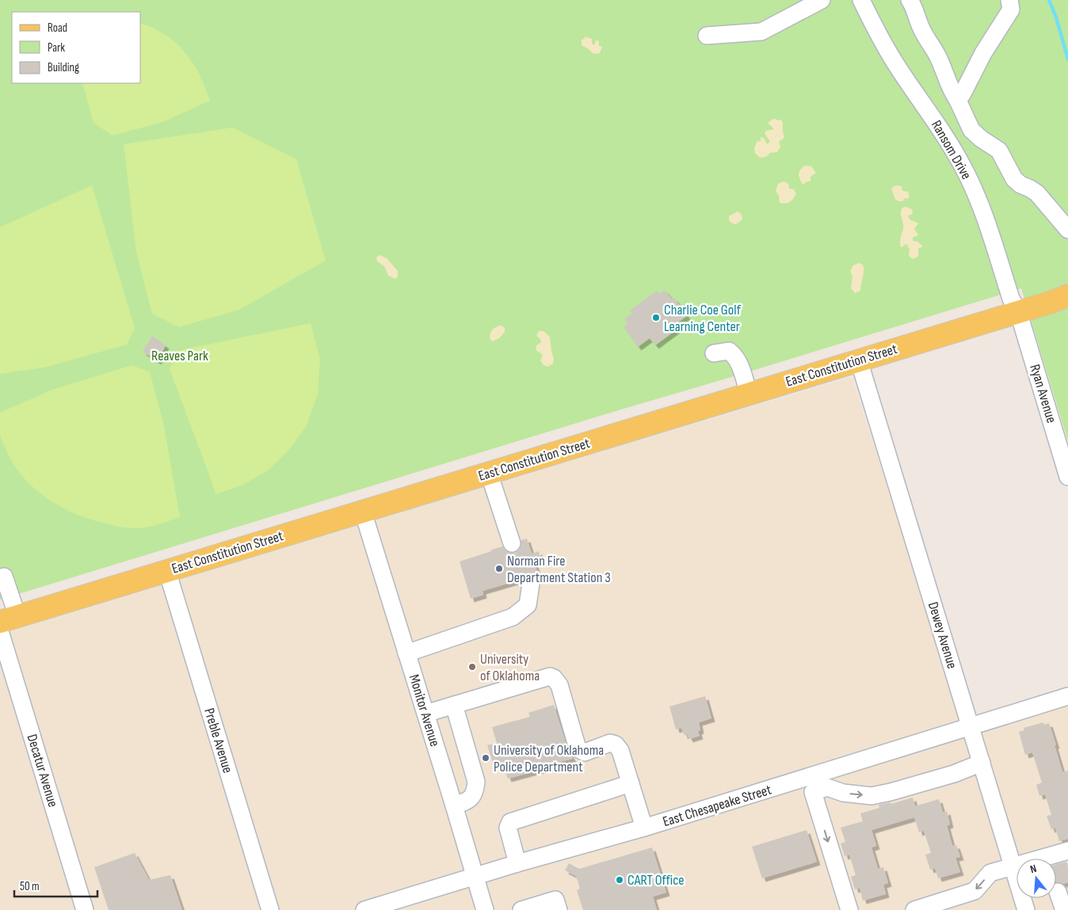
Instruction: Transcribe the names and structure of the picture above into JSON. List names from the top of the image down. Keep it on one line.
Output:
{"streets":{"main road":["East Constitution Street"],"street":["Ransom Drive","Ryan Avenue","Dewey Avenue","Monitor Avenue","Preble Avenue","Decatur Avenue","East Chesapeake Street"]},"crossings":[["Ransom Drive","East Constitution Street"],["Ransom Drive","Ryan Avenue"],["East Constitution Street","Ryan Avenue"],["East Constitution Street","Dewey Avenue"],["East Constitution Street","Monitor Avenue"],["East Constitution Street","Preble Avenue"],["Dewey Avenue","East Chesapeake Street"],["Monitor Avenue","East Chesapeake Street"]],"parks":["Reaves Park"],"places":["Charlie Coe Golf Learning Center","Norman Fire Department Station 3","University of Oklahoma","University of Oklahoma Police Department","CART Office"],"legend":["Road","Park","Building"],"scale_bar":"50 m","north":"top"}
